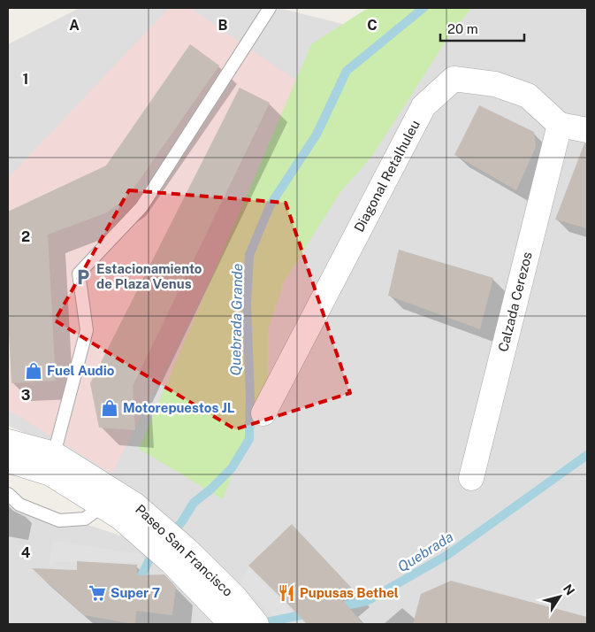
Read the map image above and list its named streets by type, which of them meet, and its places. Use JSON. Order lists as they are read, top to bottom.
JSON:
{
  "streets": {
    "street": ["Diagonal Retalhuleu", "Calzada Cerezos", "Paseo San Francisco"]
  },
  "crossings": [
    ["Diagonal Retalhuleu", "Calzada Cerezos"]
  ],
  "water": ["Quebrada Grande", "Quebrada"],
  "places": {
    "parking": ["Estacionamiento de Plaza Venus"],
    "shop": ["Fuel Audio", "Motorepuestos JL"],
    "supermarket": ["Super 7"],
    "restaurant": ["Pupusas Bethel"]
  },
  "scale_bar": "20 m",
  "north": "top right",
  "grid": {
    "columns": ["A", "B", "C"],
    "rows": [
      "1",
      "2",
      "3",
      "4"
    ]
  }
}
